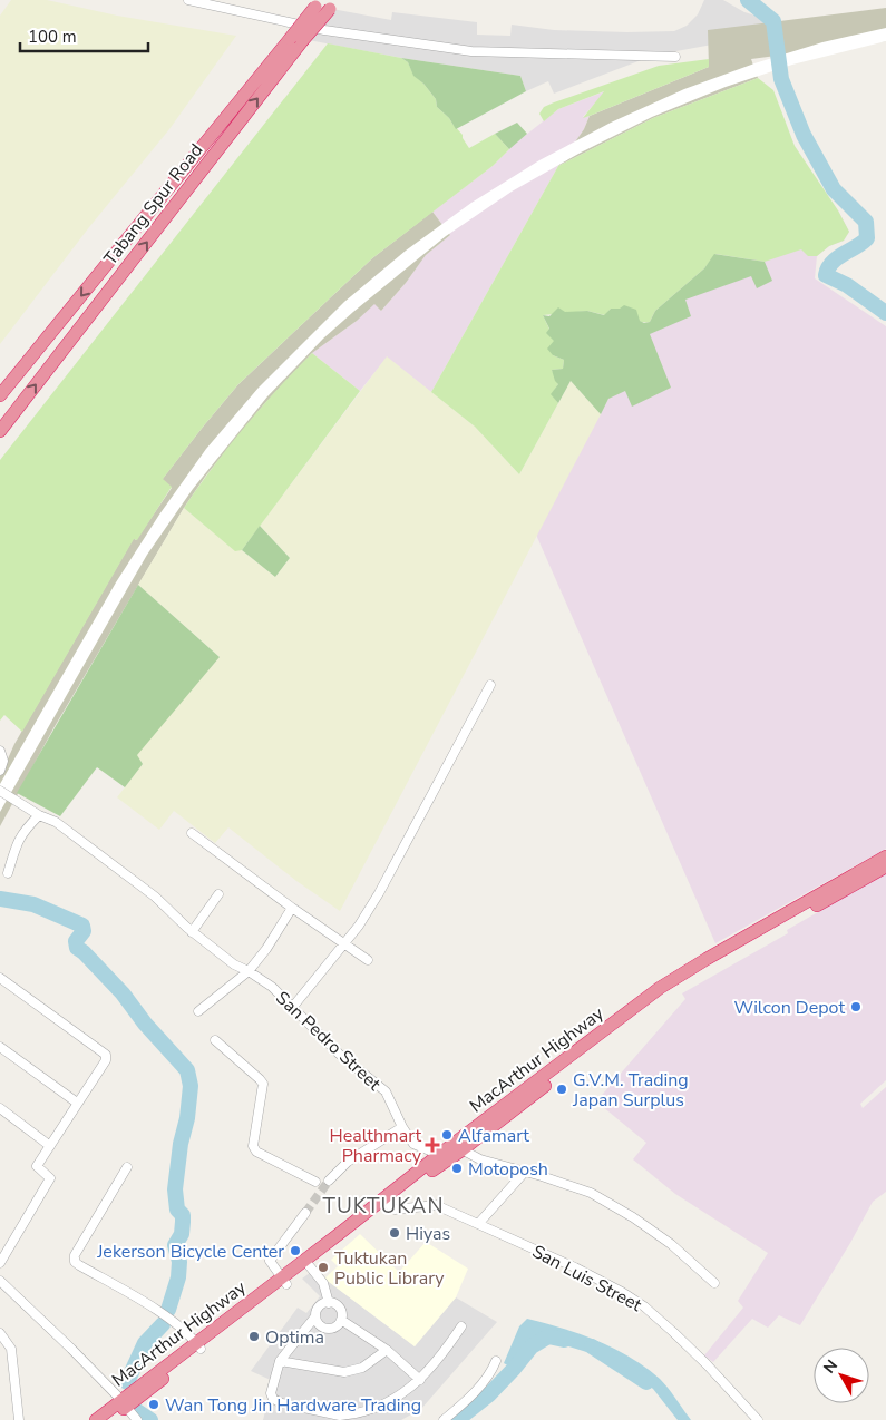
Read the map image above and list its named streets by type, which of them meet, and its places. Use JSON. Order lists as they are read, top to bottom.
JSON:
{
  "streets": {
    "highway": ["Tabang Spur Road", "MacArthur Highway"],
    "street": ["San Pedro Street", "San Luis Street"]
  },
  "crossings": [
    ["San Pedro Street", "MacArthur Highway"],
    ["MacArthur Highway", "San Luis Street"]
  ],
  "districts": ["TUKTUKAN"],
  "places": {
    "other": [
      "Wilcon Depot",
      "G.V.M. Trading Japan Surplus",
      "Alfamart",
      "Motoposh",
      "Hiyas",
      "Jekerson Bicycle Center",
      "Tuktukan Public Library",
      "Optima",
      "Wan Tong Jin Hardware Trading"
    ],
    "health": ["Healthmart Pharmacy"]
  },
  "scale_bar": "100 m",
  "north": "top left"
}
